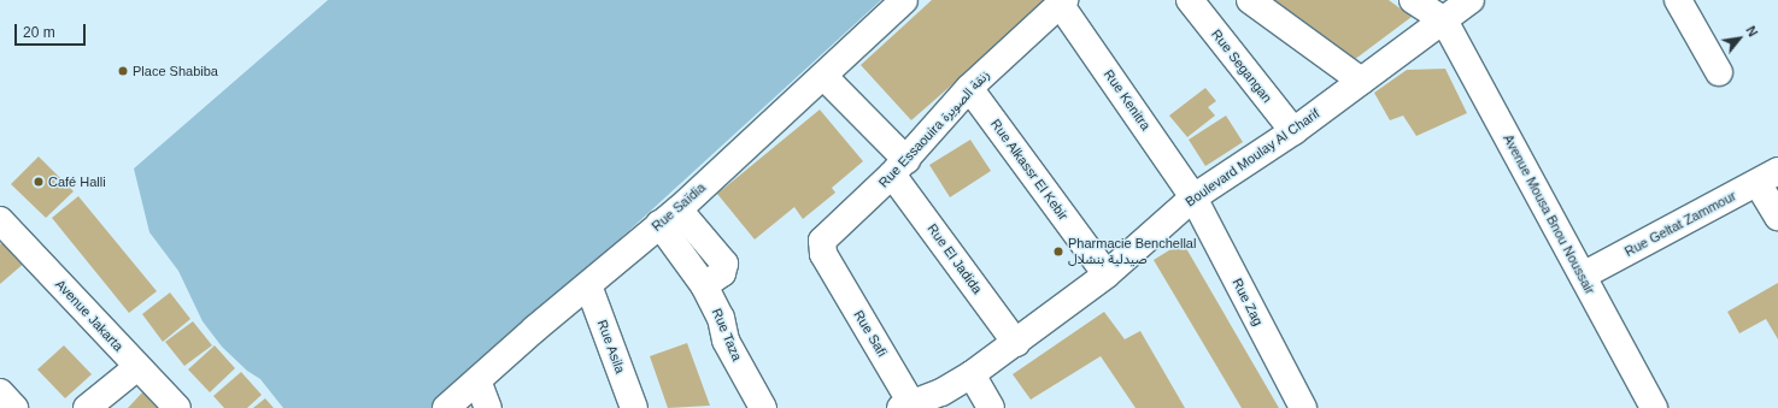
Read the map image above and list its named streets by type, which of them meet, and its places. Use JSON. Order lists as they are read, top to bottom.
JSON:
{
  "streets": {
    "street": [
      "Rue Segangan",
      "Rue Kenitra",
      "Rue Essaouira زنقة الصويرة",
      "Boulevard Moulay Al Charif",
      "Rue Alkassr El Kebir",
      "Rue Saïdia",
      "Avenue Mousa Bnou Noussair",
      "Rue Geltat Zammour",
      "Rue El Jadida",
      "Rue Zag",
      "Avenue Jakarta",
      "Rue Safi",
      "Rue Taza",
      "Rue Asila"
    ]
  },
  "crossings": [
    ["Rue Segangan", "Boulevard Moulay Al Charif"],
    ["Rue Kenitra", "Rue Essaouira زنقة الصويرة"],
    ["Rue Kenitra", "Boulevard Moulay Al Charif"],
    ["Rue Kenitra", "Rue Zag"],
    ["Rue Essaouira زنقة الصويرة", "Rue Alkassr El Kebir"],
    ["Rue Essaouira زنقة الصويرة", "Rue El Jadida"],
    ["Rue Essaouira زنقة الصويرة", "Rue Safi"],
    ["Boulevard Moulay Al Charif", "Rue Alkassr El Kebir"],
    ["Boulevard Moulay Al Charif", "Avenue Mousa Bnou Noussair"],
    ["Boulevard Moulay Al Charif", "Rue El Jadida"],
    ["Boulevard Moulay Al Charif", "Rue Zag"],
    ["Boulevard Moulay Al Charif", "Rue Safi"],
    ["Rue Saïdia", "Rue El Jadida"],
    ["Rue Saïdia", "Rue Taza"],
    ["Rue Saïdia", "Rue Asila"],
    ["Avenue Mousa Bnou Noussair", "Rue Geltat Zammour"]
  ],
  "places": ["Place Shabiba", "Café Halli", "Pharmacie Benchellal صيدلية بنشلال"],
  "scale_bar": "20 m",
  "north": "top right"
}
